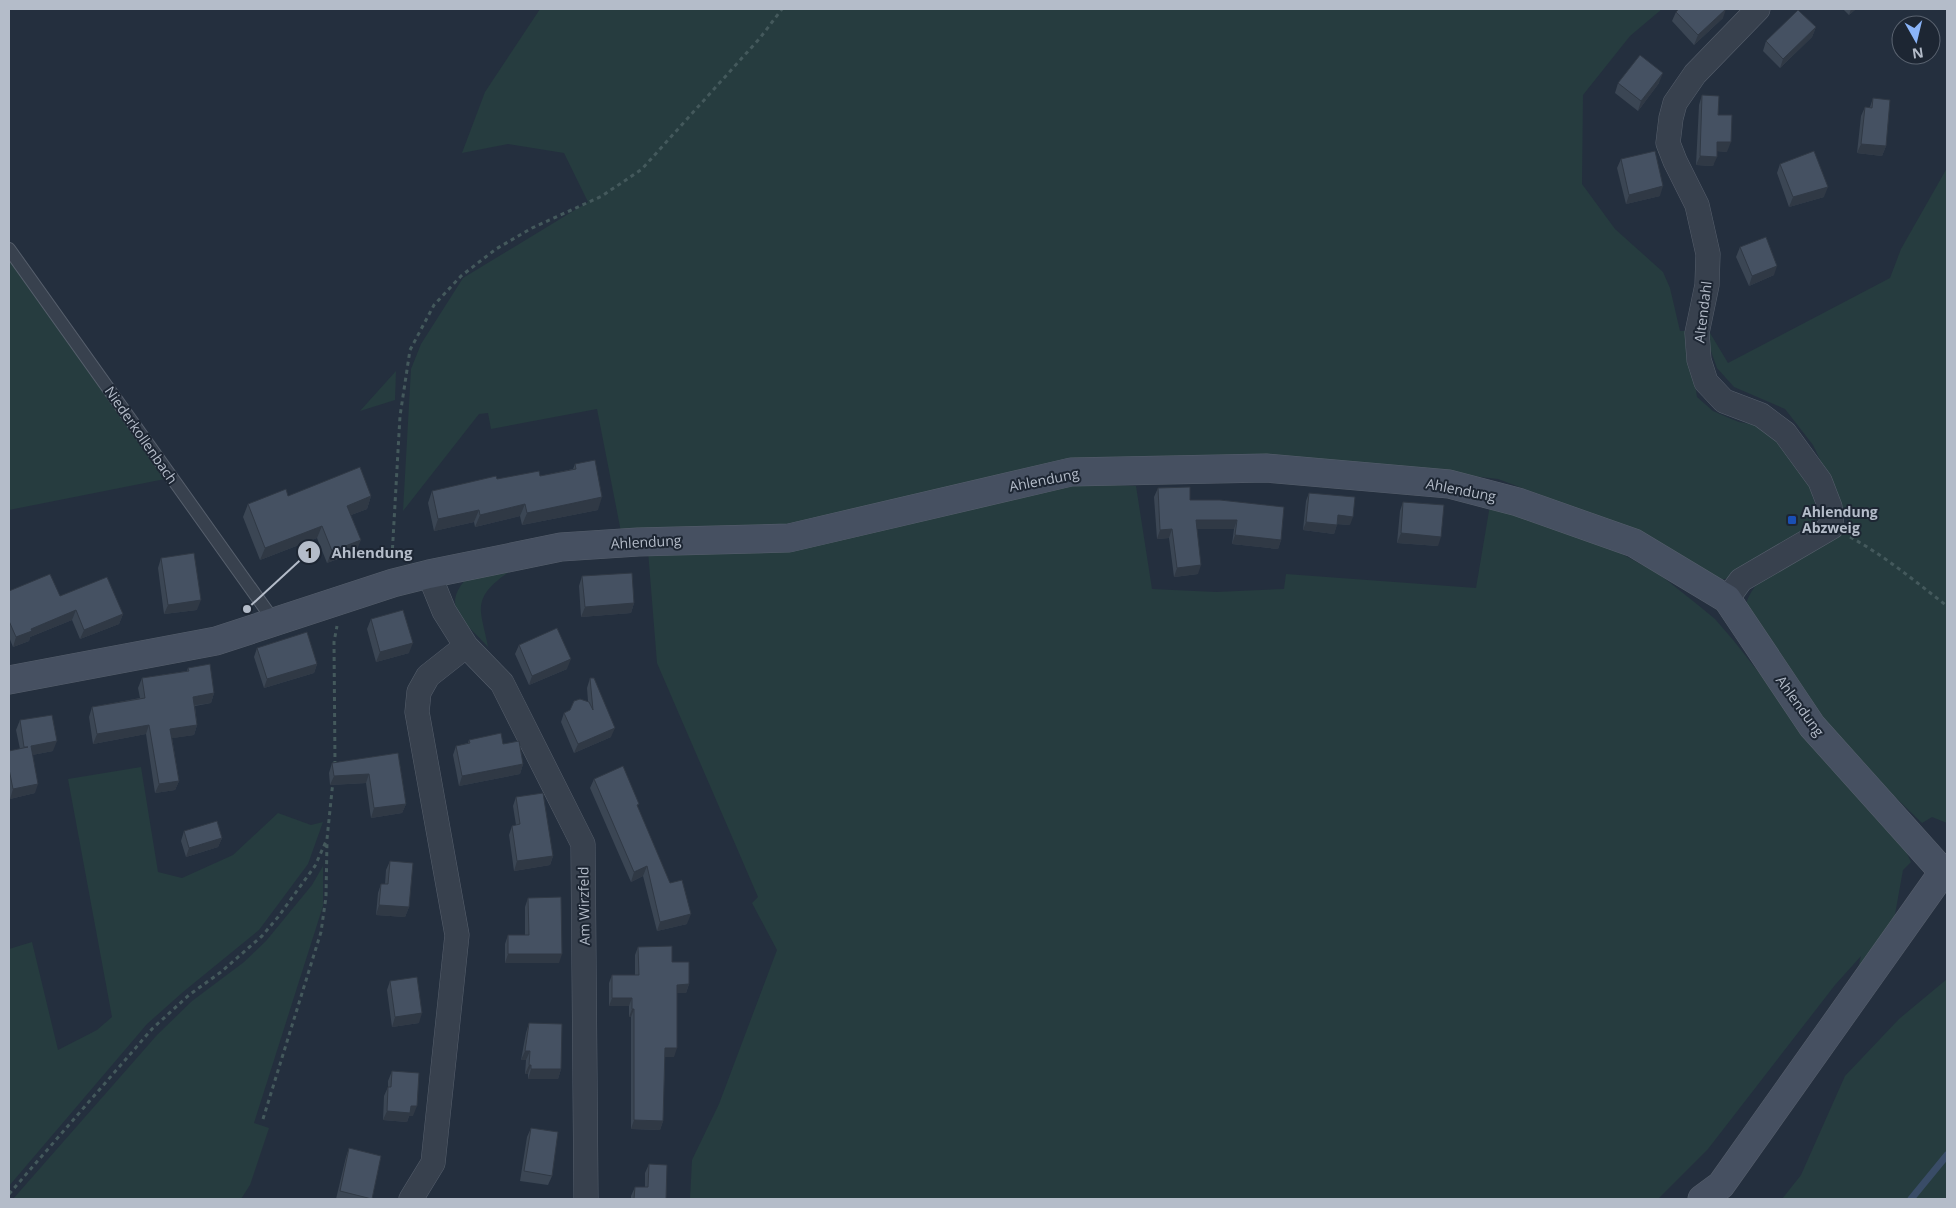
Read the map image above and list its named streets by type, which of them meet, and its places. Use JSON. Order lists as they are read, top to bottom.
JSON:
{
  "streets": {
    "street": ["Altendahl", "Ahlendung", "Am Wirzfeld"],
    "lane": ["Niederkollenbach"]
  },
  "crossings": [
    ["Niederkollenbach", "Ahlendung"],
    ["Ahlendung", "Am Wirzfeld"]
  ],
  "places": {
    "transit": ["Ahlendung Abzweig"],
    "other": ["Ahlendung"]
  },
  "north": "bottom"
}
